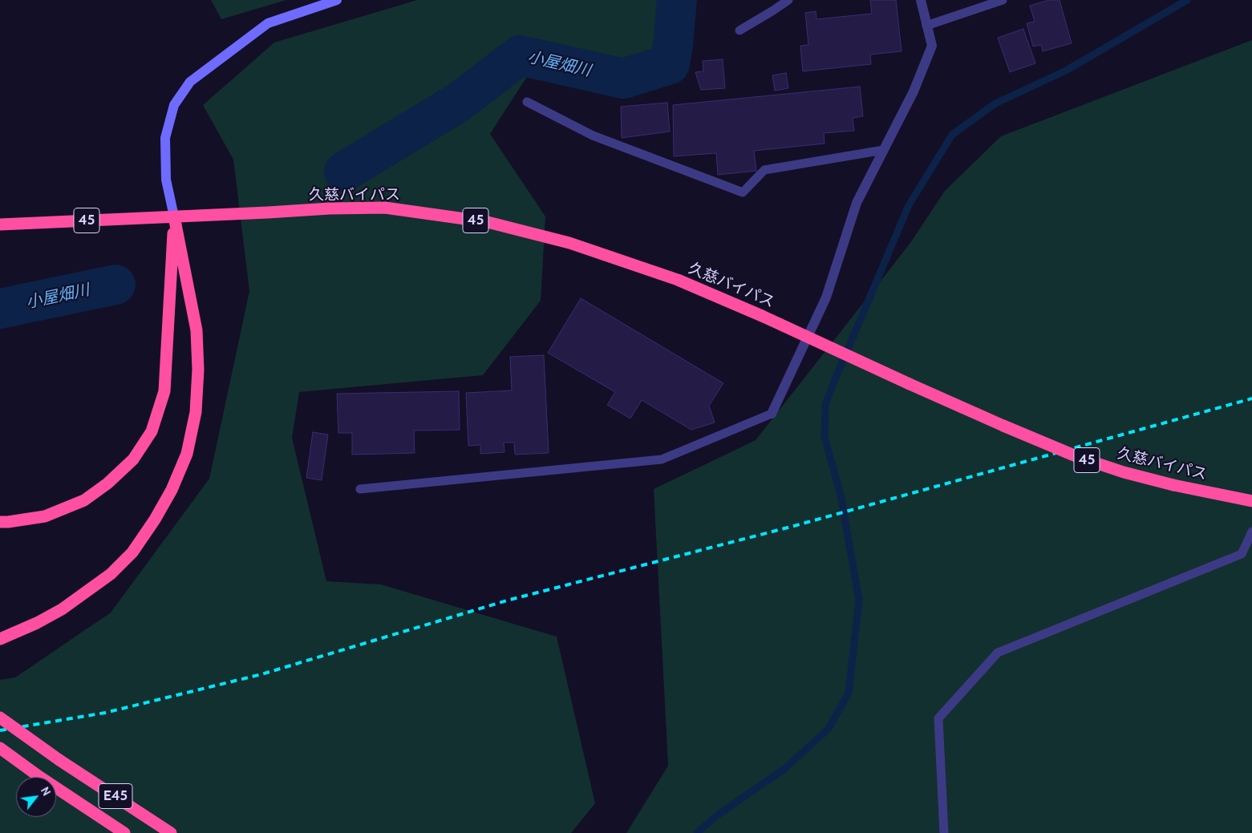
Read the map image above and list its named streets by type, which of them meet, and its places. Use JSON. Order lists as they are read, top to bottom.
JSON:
{
  "streets": {
    "highway": ["久慈バイパス", "45", "E45"]
  },
  "crossings": [
    ["久慈バイパス", "45"]
  ],
  "water": ["小屋畑川"],
  "north": "top right"
}
